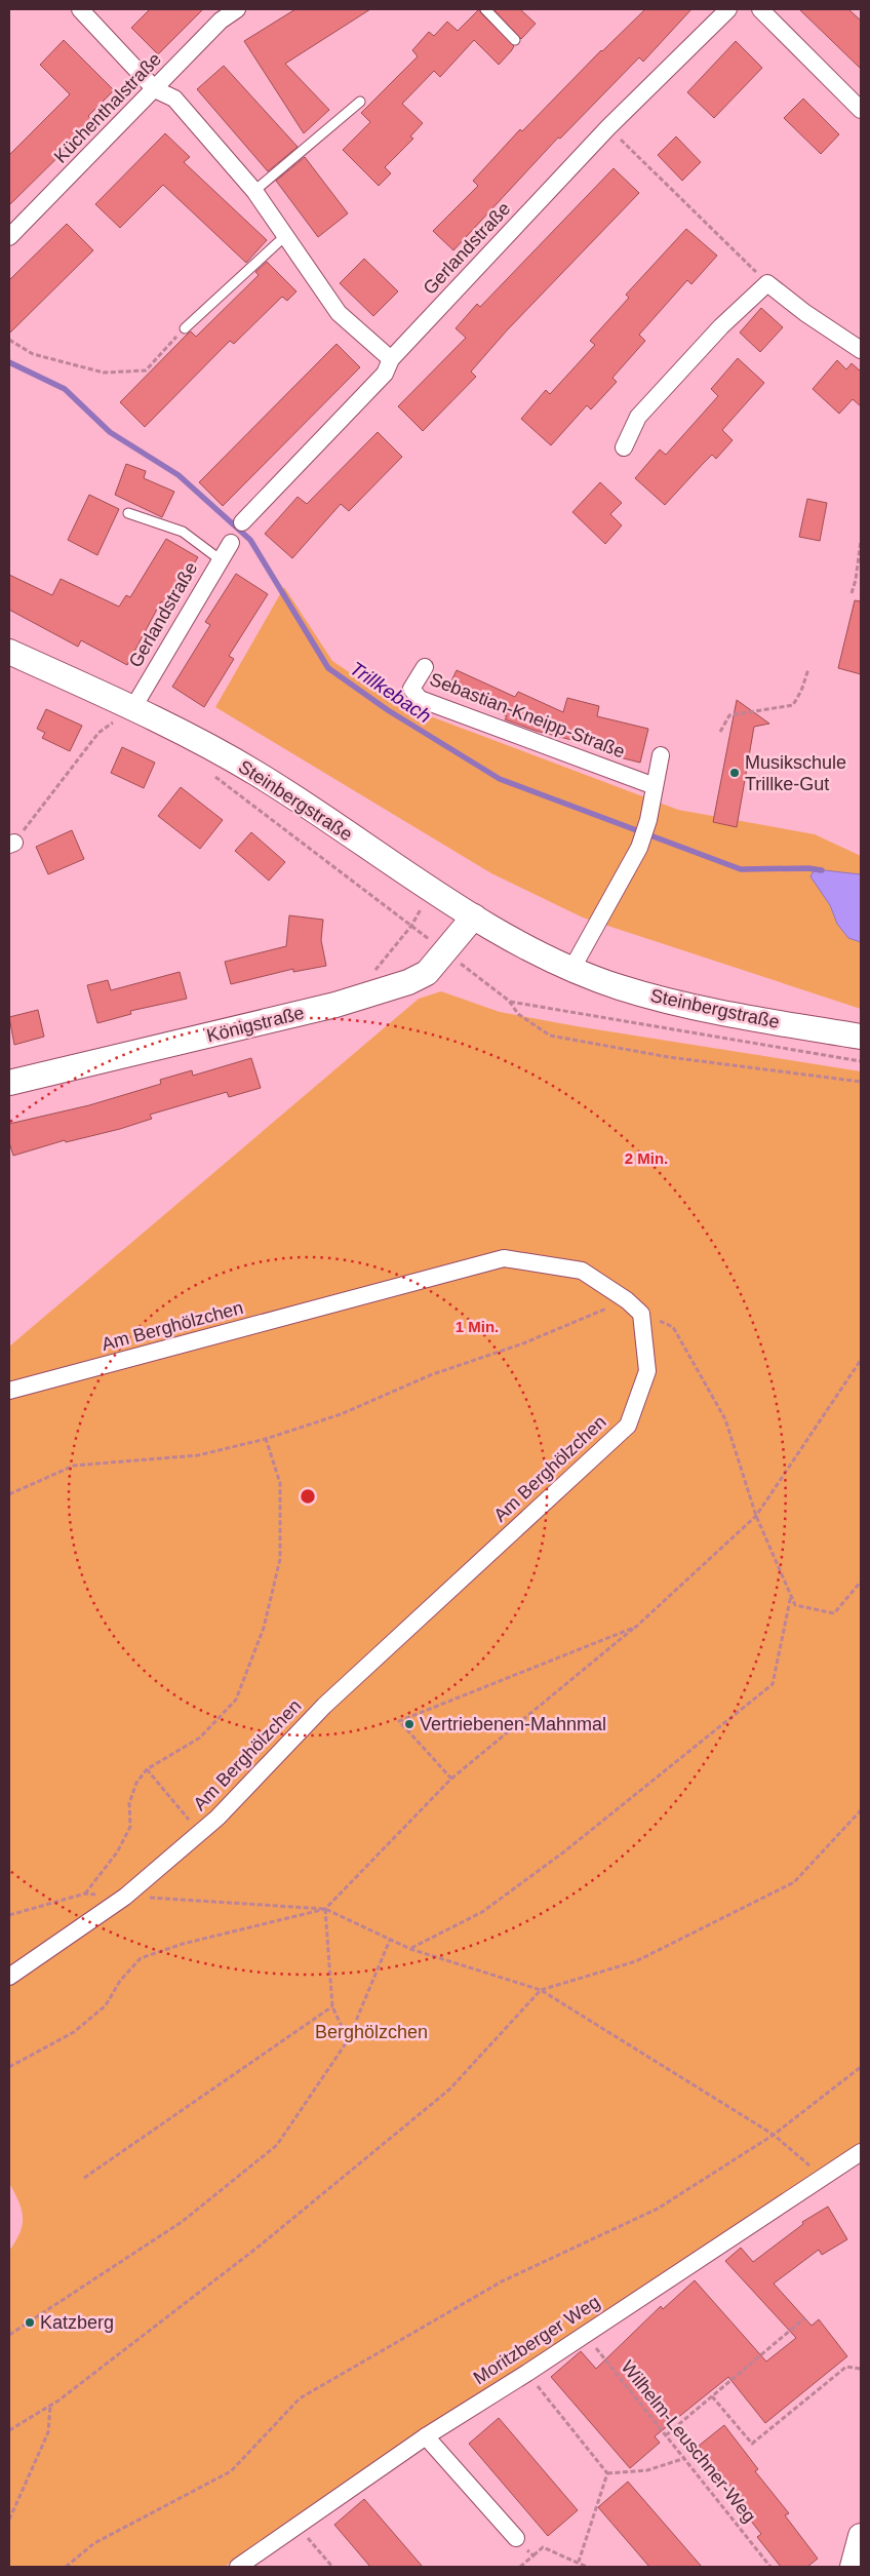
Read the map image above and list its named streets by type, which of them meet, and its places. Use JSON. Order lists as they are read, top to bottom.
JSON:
{
  "streets": {
    "main road": ["Steinbergstraße", "Königstraße"],
    "street": [
      "Küchenthalstraße",
      "Gerlandstraße",
      "Sebastian-Kneipp-Straße",
      "Am Berghölzchen",
      "Moritzberger Weg"
    ],
    "path": ["Wilhelm-Leuschner-Weg"]
  },
  "crossings": [
    ["Gerlandstraße", "Steinbergstraße"],
    ["Steinbergstraße", "Königstraße"],
    ["Moritzberger Weg", "Wilhelm-Leuschner-Weg"]
  ],
  "water": ["Trillkebach"],
  "parks": ["Berghölzchen"],
  "places": ["Musikschule Trillke-Gut", "Vertriebenen-Mahnmal", "Katzberg"],
  "rings": ["2 Min.", "1 Min."]
}
